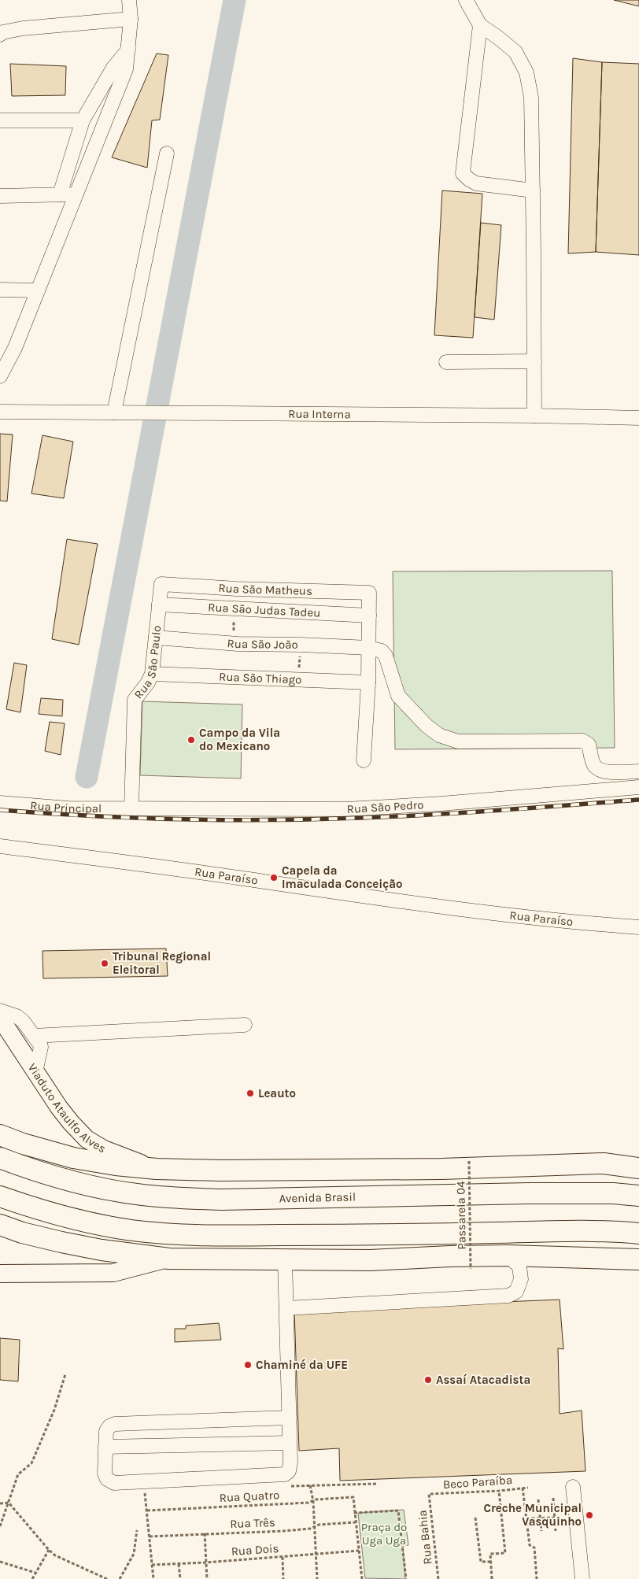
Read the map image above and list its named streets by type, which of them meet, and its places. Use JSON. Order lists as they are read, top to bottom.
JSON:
{
  "streets": {
    "highway": ["Avenida Brasil"],
    "main road": ["Viaduto Ataulfo Alves"],
    "street": [
      "Rua Interna",
      "Rua São Matheus",
      "Rua São Judas Tadeu",
      "Rua São João",
      "Rua São Paulo",
      "Rua São Thiago",
      "Rua Principal",
      "Rua São Pedro",
      "Rua Paraíso"
    ],
    "path": [
      "Passarela 04",
      "Beco Paraíba",
      "Rua Quatro",
      "Rua Três",
      "Rua Bahia",
      "Rua Dois"
    ]
  },
  "crossings": [
    ["Rua São Matheus", "Rua São Judas Tadeu"],
    ["Rua São Matheus", "Rua São Paulo"],
    ["Rua São Judas Tadeu", "Rua São Paulo"],
    ["Rua São João", "Rua São Paulo"],
    ["Rua São Paulo", "Rua São Thiago"],
    ["Rua São Paulo", "Rua Principal"],
    ["Rua São Paulo", "Rua São Pedro"],
    ["Rua Principal", "Rua São Pedro"],
    ["Beco Paraíba", "Rua Bahia"]
  ],
  "parks": ["Praça do Uga Uga"],
  "places": [
    "Campo da Vila do Mexicano",
    "Capela da Imaculada Conceição",
    "Tribunal Regional Eleitoral",
    "Leauto",
    "Chaminé da UFE",
    "Assaí Atacadista",
    "Creche Municipal Vasquinho"
  ]
}
